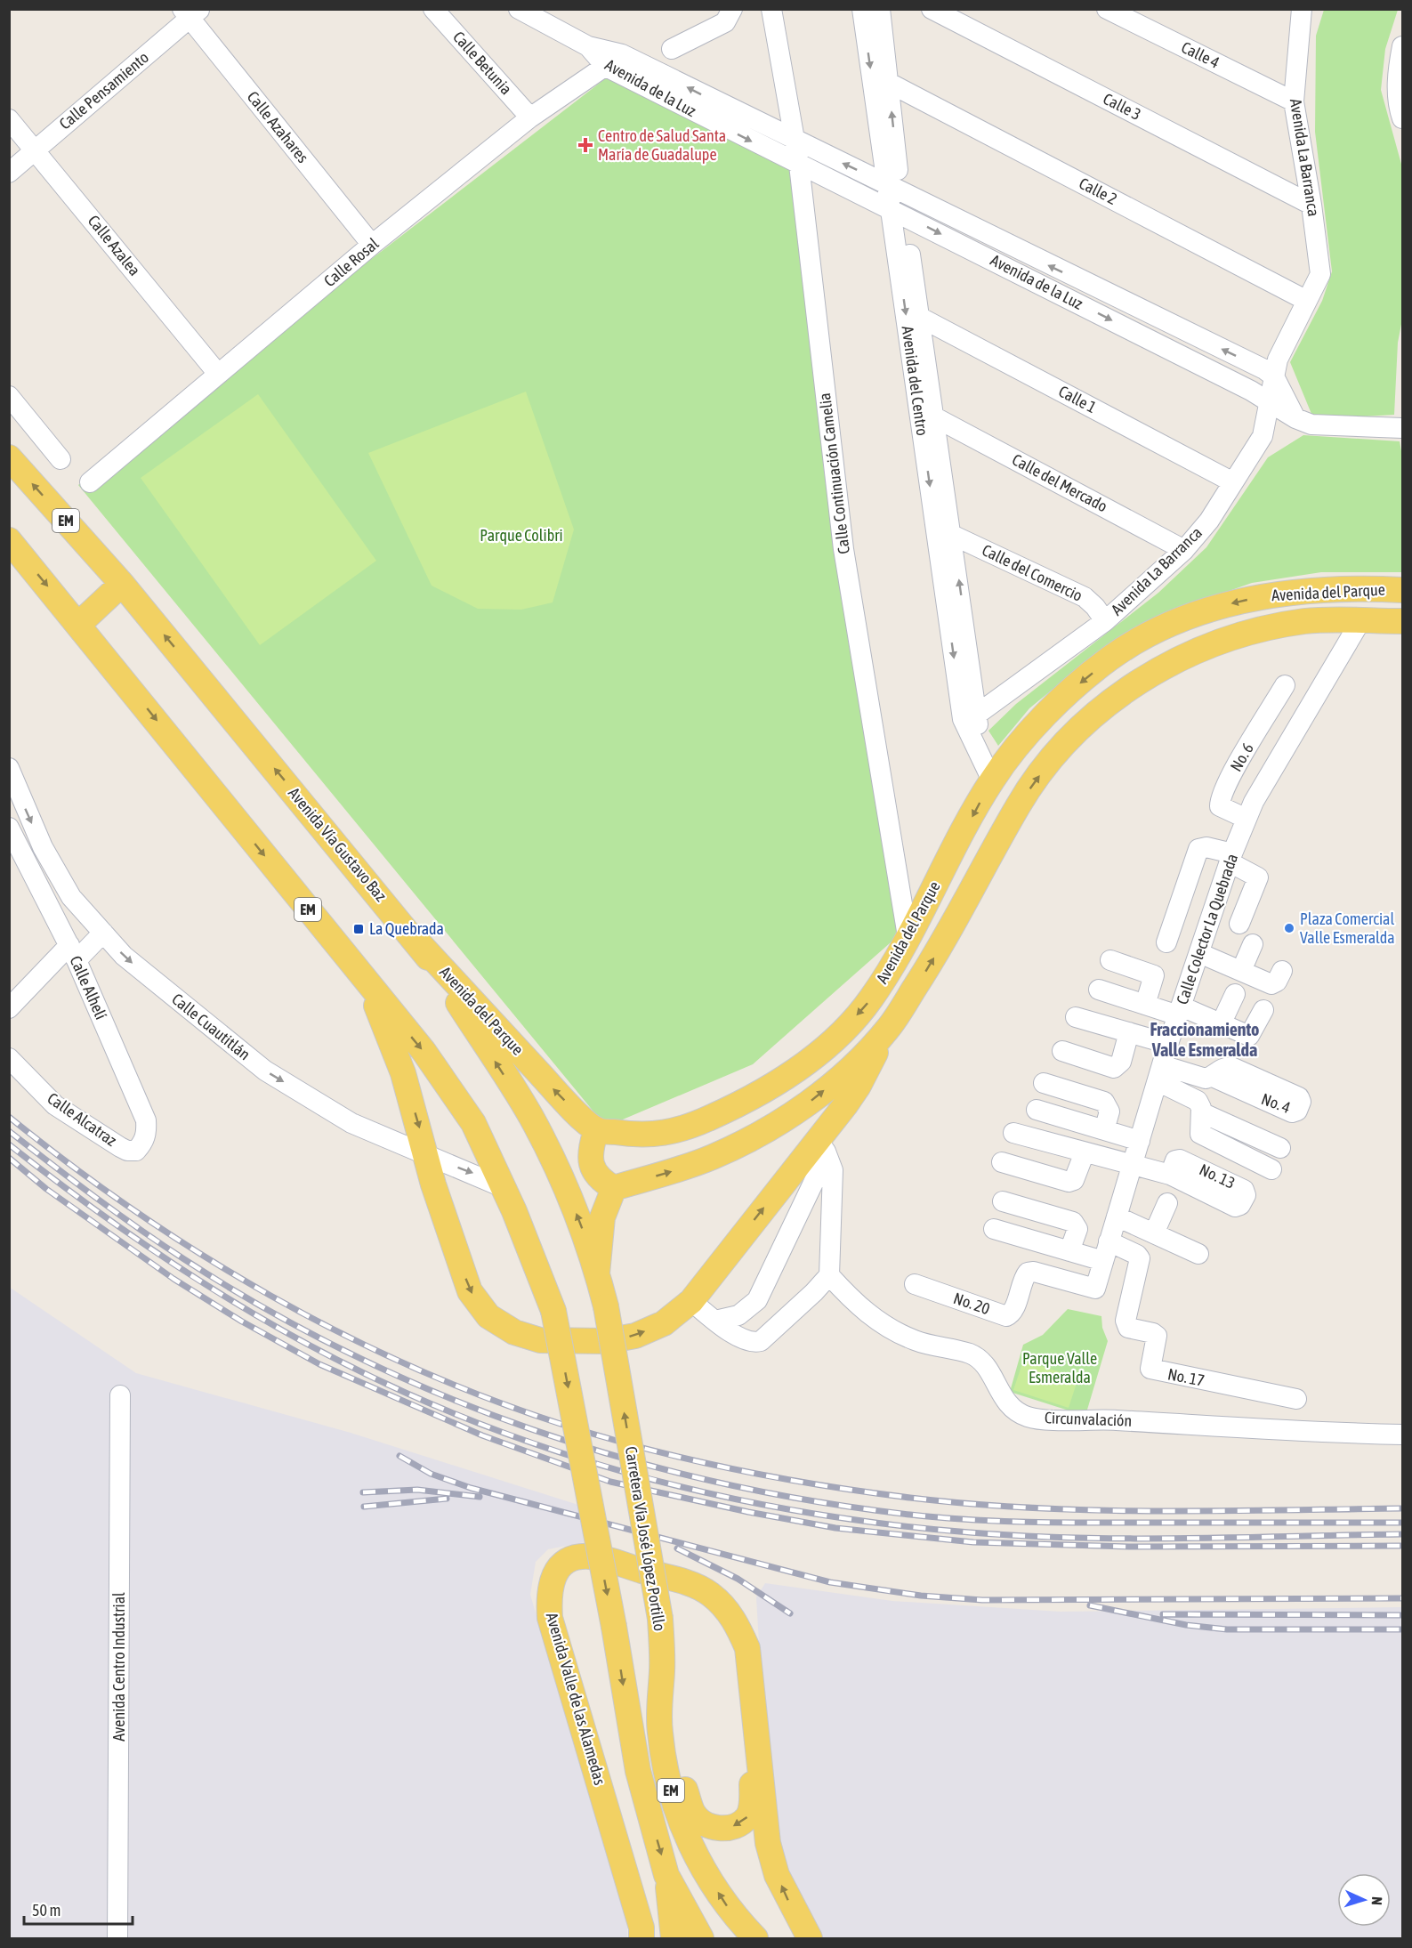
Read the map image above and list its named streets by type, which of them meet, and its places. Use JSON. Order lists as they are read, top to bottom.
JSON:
{
  "streets": {
    "main road": [
      "EM",
      "Avenida del Parque",
      "Avenida Vía Gustavo Baz",
      "Carretera Vía José López Portillo",
      "Avenida Valle de las Alamedas"
    ],
    "street": [
      "Calle 4",
      "Calle Betunia",
      "Avenida de la Luz",
      "Calle Pensamiento",
      "Calle 3",
      "Calle Azahares",
      "Avenida La Barranca",
      "Calle 2",
      "Calle Azalea",
      "Calle Rosal",
      "Avenida del Centro",
      "Calle 1",
      "Calle Continuación Camelia",
      "Calle del Mercado",
      "Calle del Comercio",
      "No. 6",
      "Calle Colector La Quebrada",
      "Calle Alhelí",
      "Calle Cuautitlán",
      "Calle Alcatraz",
      "No. 20",
      "No. 17",
      "Circunvalación",
      "Avenida Centro Industrial"
    ]
  },
  "crossings": [
    ["Calle 4", "Avenida La Barranca"],
    ["Calle Betunia", "Calle Rosal"],
    ["Avenida de la Luz", "Avenida La Barranca"],
    ["Avenida de la Luz", "Calle Rosal"],
    ["Avenida de la Luz", "Avenida del Centro"],
    ["Avenida de la Luz", "Calle Continuación Camelia"],
    ["Calle Pensamiento", "Calle Azahares"],
    ["Calle Pensamiento", "Calle Azalea"],
    ["Calle 3", "Avenida La Barranca"],
    ["Calle Azahares", "Calle Rosal"],
    ["Avenida La Barranca", "Calle 2"],
    ["Avenida La Barranca", "Avenida del Centro"],
    ["Avenida La Barranca", "Calle 1"],
    ["Avenida La Barranca", "Calle del Mercado"],
    ["Avenida La Barranca", "Calle del Comercio"],
    ["Calle 2", "Avenida del Centro"],
    ["Calle Azalea", "Calle Rosal"],
    ["Avenida del Centro", "Calle 1"],
    ["Avenida del Centro", "Calle del Mercado"],
    ["Avenida del Centro", "Calle del Comercio"],
    ["Avenida del Centro", "Avenida del Parque"],
    ["Calle Continuación Camelia", "Avenida del Parque"],
    ["EM", "Calle Cuautitlán"],
    ["Avenida del Parque", "Avenida Vía Gustavo Baz"],
    ["Avenida del Parque", "Calle Colector La Quebrada"],
    ["No. 6", "Calle Colector La Quebrada"],
    ["Avenida Vía Gustavo Baz", "Carretera Vía José López Portillo"],
    ["Calle Colector La Quebrada", "No. 20"],
    ["Calle Colector La Quebrada", "No. 17"],
    ["Calle Alhelí", "Calle Alcatraz"]
  ],
  "one_way": ["Calle Cuautitlán"],
  "districts": ["Fraccionamiento Valle Esmeralda"],
  "parks": ["Parque Colibri", "Parque Valle Esmeralda"],
  "places": {
    "health": ["Centro de Salud Santa María de Guadalupe"],
    "other": ["Plaza Comercial Valle Esmeralda"],
    "transit": ["La Quebrada"]
  },
  "scale_bar": "50 m",
  "north": "right"
}
